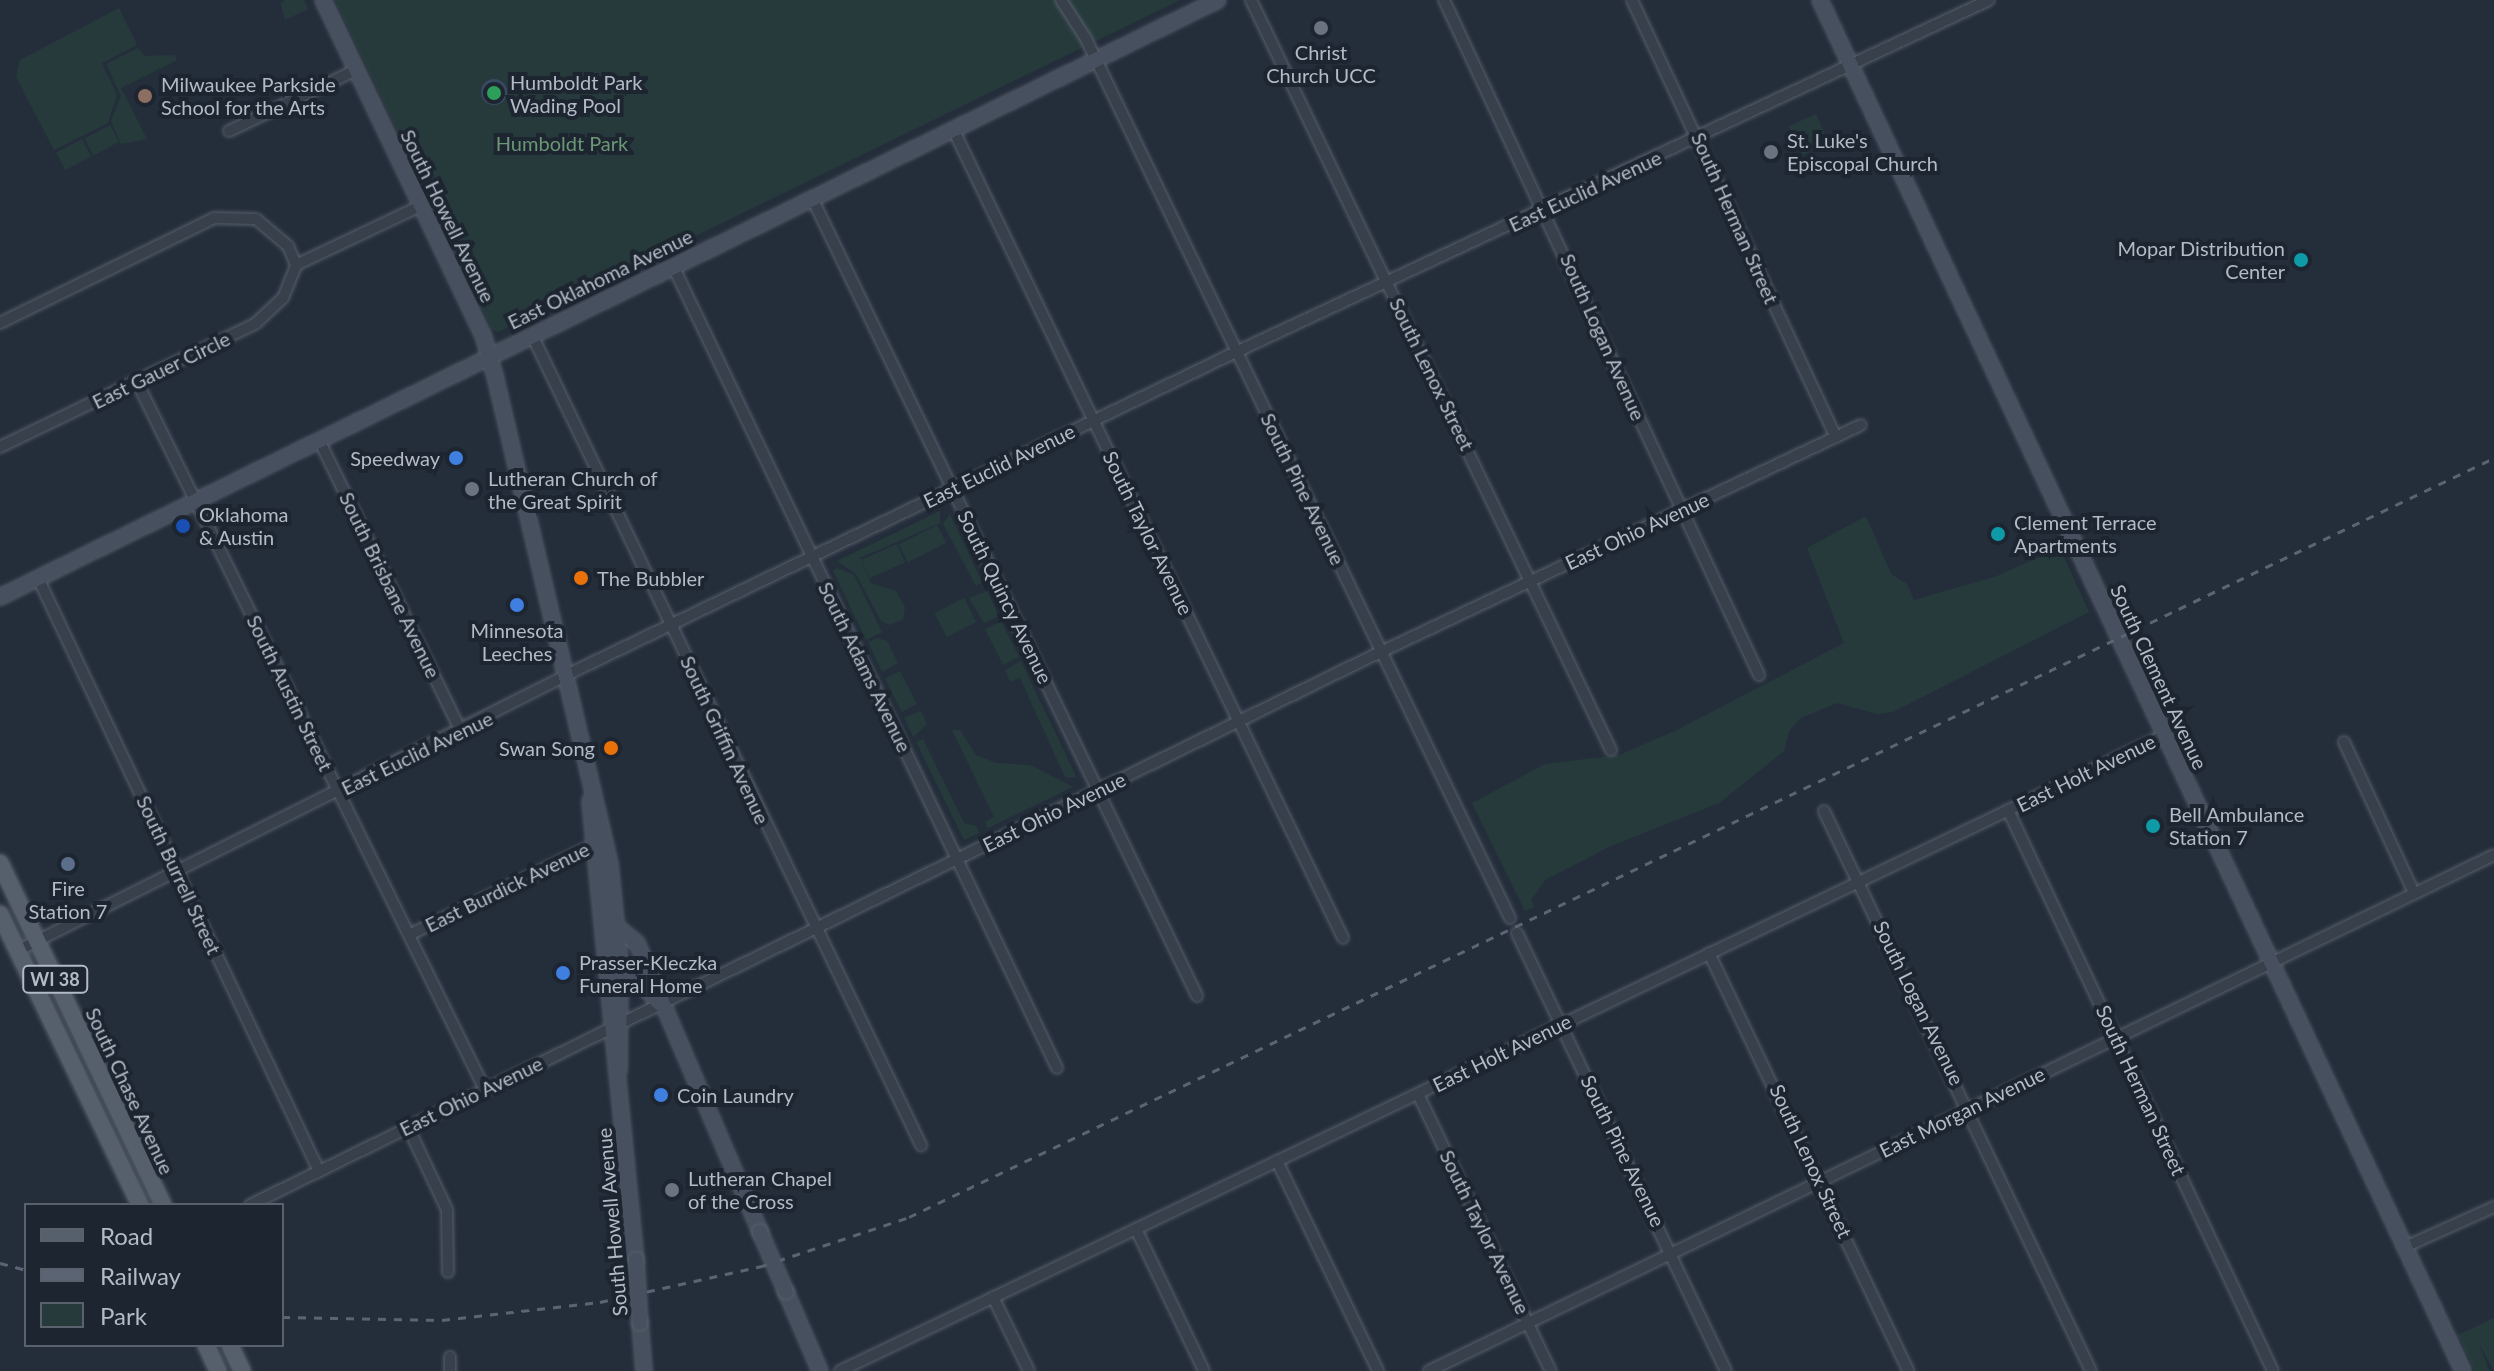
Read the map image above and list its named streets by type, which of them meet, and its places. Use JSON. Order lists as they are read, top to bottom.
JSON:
{
  "streets": {
    "main road": ["WI 38", "South Chase Avenue"],
    "street": [
      "East Euclid Avenue",
      "South Howell Avenue",
      "South Herman Street",
      "East Oklahoma Avenue",
      "South Logan Avenue",
      "East Gauer Circle",
      "South Lenox Street",
      "South Pine Avenue",
      "East Ohio Avenue",
      "South Taylor Avenue",
      "South Brisbane Avenue",
      "South Quincy Avenue",
      "South Adams Avenue",
      "South Clement Avenue",
      "South Austin Street",
      "South Griffin Avenue",
      "East Holt Avenue",
      "South Burrell Street",
      "East Burdick Avenue",
      "East Morgan Avenue"
    ]
  },
  "crossings": [
    ["East Euclid Avenue", "South Howell Avenue"],
    ["East Euclid Avenue", "South Herman Street"],
    ["East Euclid Avenue", "South Logan Avenue"],
    ["East Euclid Avenue", "South Lenox Street"],
    ["East Euclid Avenue", "South Pine Avenue"],
    ["East Euclid Avenue", "South Taylor Avenue"],
    ["East Euclid Avenue", "South Brisbane Avenue"],
    ["East Euclid Avenue", "South Quincy Avenue"],
    ["East Euclid Avenue", "South Adams Avenue"],
    ["East Euclid Avenue", "South Clement Avenue"],
    ["East Euclid Avenue", "South Austin Street"],
    ["East Euclid Avenue", "South Griffin Avenue"],
    ["East Euclid Avenue", "South Burrell Street"],
    ["East Euclid Avenue", "South Chase Avenue"],
    ["South Howell Avenue", "East Oklahoma Avenue"],
    ["South Howell Avenue", "East Ohio Avenue"],
    ["South Howell Avenue", "East Burdick Avenue"],
    ["South Herman Street", "East Ohio Avenue"],
    ["South Herman Street", "East Holt Avenue"],
    ["South Herman Street", "East Morgan Avenue"],
    ["East Oklahoma Avenue", "South Pine Avenue"],
    ["East Oklahoma Avenue", "South Taylor Avenue"],
    ["East Oklahoma Avenue", "South Brisbane Avenue"],
    ["East Oklahoma Avenue", "South Quincy Avenue"],
    ["East Oklahoma Avenue", "South Adams Avenue"],
    ["East Oklahoma Avenue", "South Austin Street"],
    ["East Oklahoma Avenue", "South Griffin Avenue"],
    ["East Oklahoma Avenue", "South Burrell Street"],
    ["South Logan Avenue", "East Ohio Avenue"],
    ["South Logan Avenue", "East Holt Avenue"],
    ["South Logan Avenue", "East Morgan Avenue"],
    ["East Gauer Circle", "South Austin Street"],
    ["South Lenox Street", "East Ohio Avenue"],
    ["South Lenox Street", "East Holt Avenue"],
    ["South Lenox Street", "East Morgan Avenue"],
    ["South Pine Avenue", "East Ohio Avenue"],
    ["South Pine Avenue", "East Holt Avenue"],
    ["South Pine Avenue", "East Morgan Avenue"],
    ["East Ohio Avenue", "South Taylor Avenue"],
    ["East Ohio Avenue", "South Quincy Avenue"],
    ["East Ohio Avenue", "South Adams Avenue"],
    ["East Ohio Avenue", "South Austin Street"],
    ["East Ohio Avenue", "South Griffin Avenue"],
    ["East Ohio Avenue", "South Burrell Street"],
    ["South Taylor Avenue", "East Holt Avenue"],
    ["South Taylor Avenue", "East Morgan Avenue"],
    ["South Clement Avenue", "East Holt Avenue"],
    ["South Clement Avenue", "East Morgan Avenue"],
    ["South Austin Street", "East Burdick Avenue"]
  ],
  "parks": ["Humboldt Park"],
  "places": [
    "Christ Church UCC",
    "Humboldt Park Wading Pool",
    "Milwaukee Parkside School for the Arts",
    "St. Luke's Episcopal Church",
    "Mopar Distribution Center",
    "Speedway",
    "Lutheran Church of the Great Spirit",
    "Oklahoma & Austin",
    "Clement Terrace Apartments",
    "The Bubbler",
    "Minnesota Leeches",
    "Swan Song",
    "Bell Ambulance Station 7",
    "Fire Station 7",
    "Prasser-Kleczka Funeral Home",
    "Coin Laundry",
    "Lutheran Chapel of the Cross"
  ],
  "legend": ["Road", "Railway", "Park"]
}
